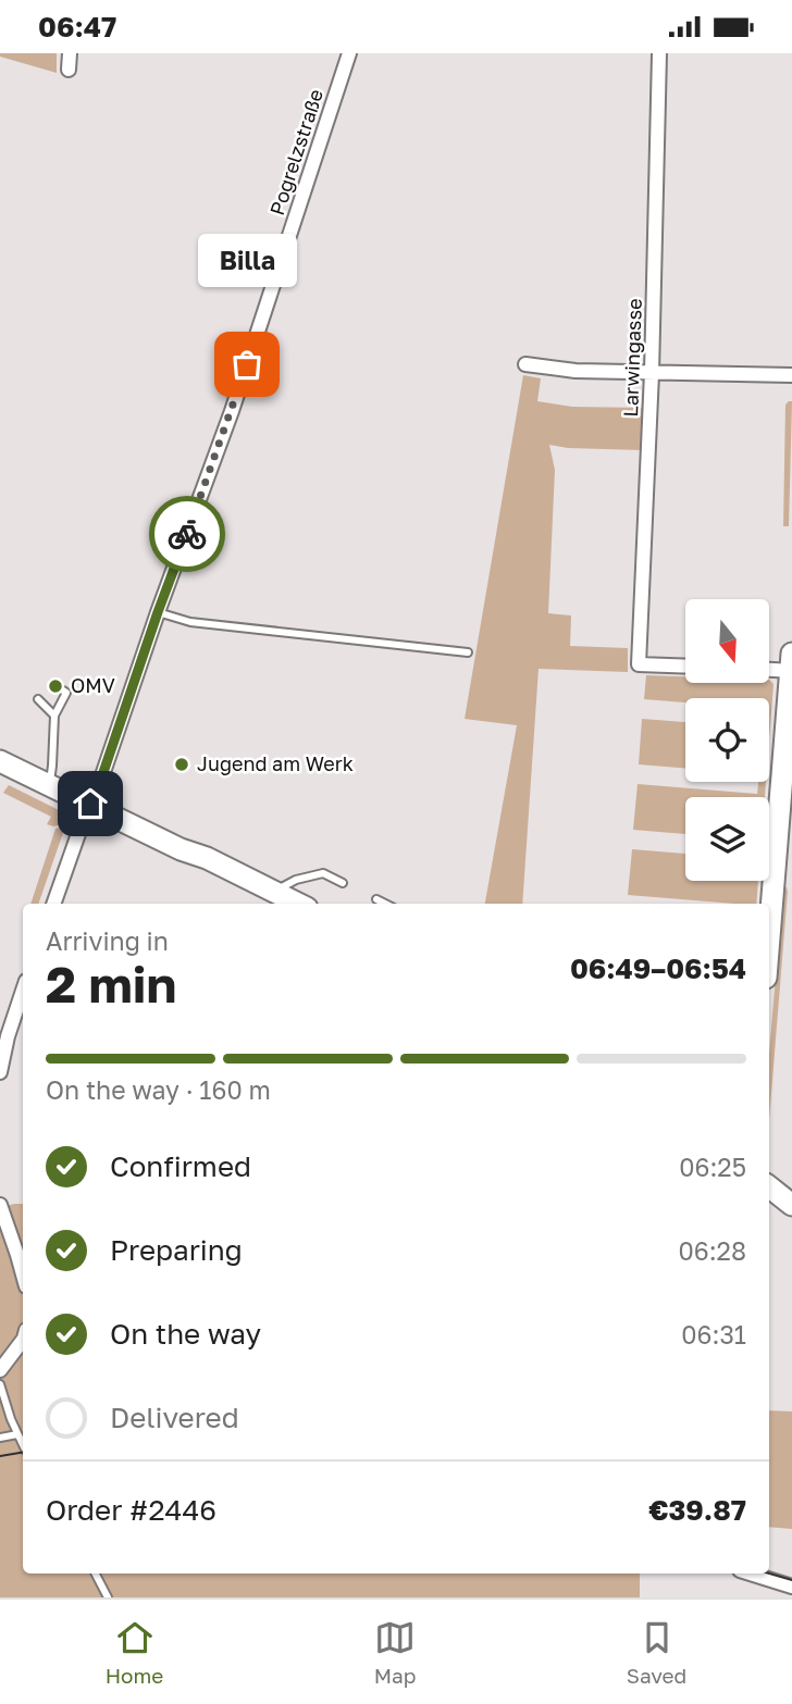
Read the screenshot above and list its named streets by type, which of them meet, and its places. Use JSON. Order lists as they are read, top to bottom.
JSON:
{
  "streets": {
    "street": ["Pogrelzstraße", "Larwingasse"]
  },
  "places": ["Billa", "OMV", "Jugend am Werk"],
  "north": "bottom",
  "page": {
    "status": "06:47",
    "bubble": "Billa",
    "heading": ["2 min", "Arriving in", "06:49–06:54"],
    "panel": ["Order #2446", "€39.87"],
    "bar": "On the way · 160 m",
    "list": [
      ["Confirmed", "06:25"],
      ["Preparing", "06:28"],
      ["On the way", "06:31"],
      "Delivered"
    ],
    "tabs": ["Home", "Map", "Saved"]
  }
}
